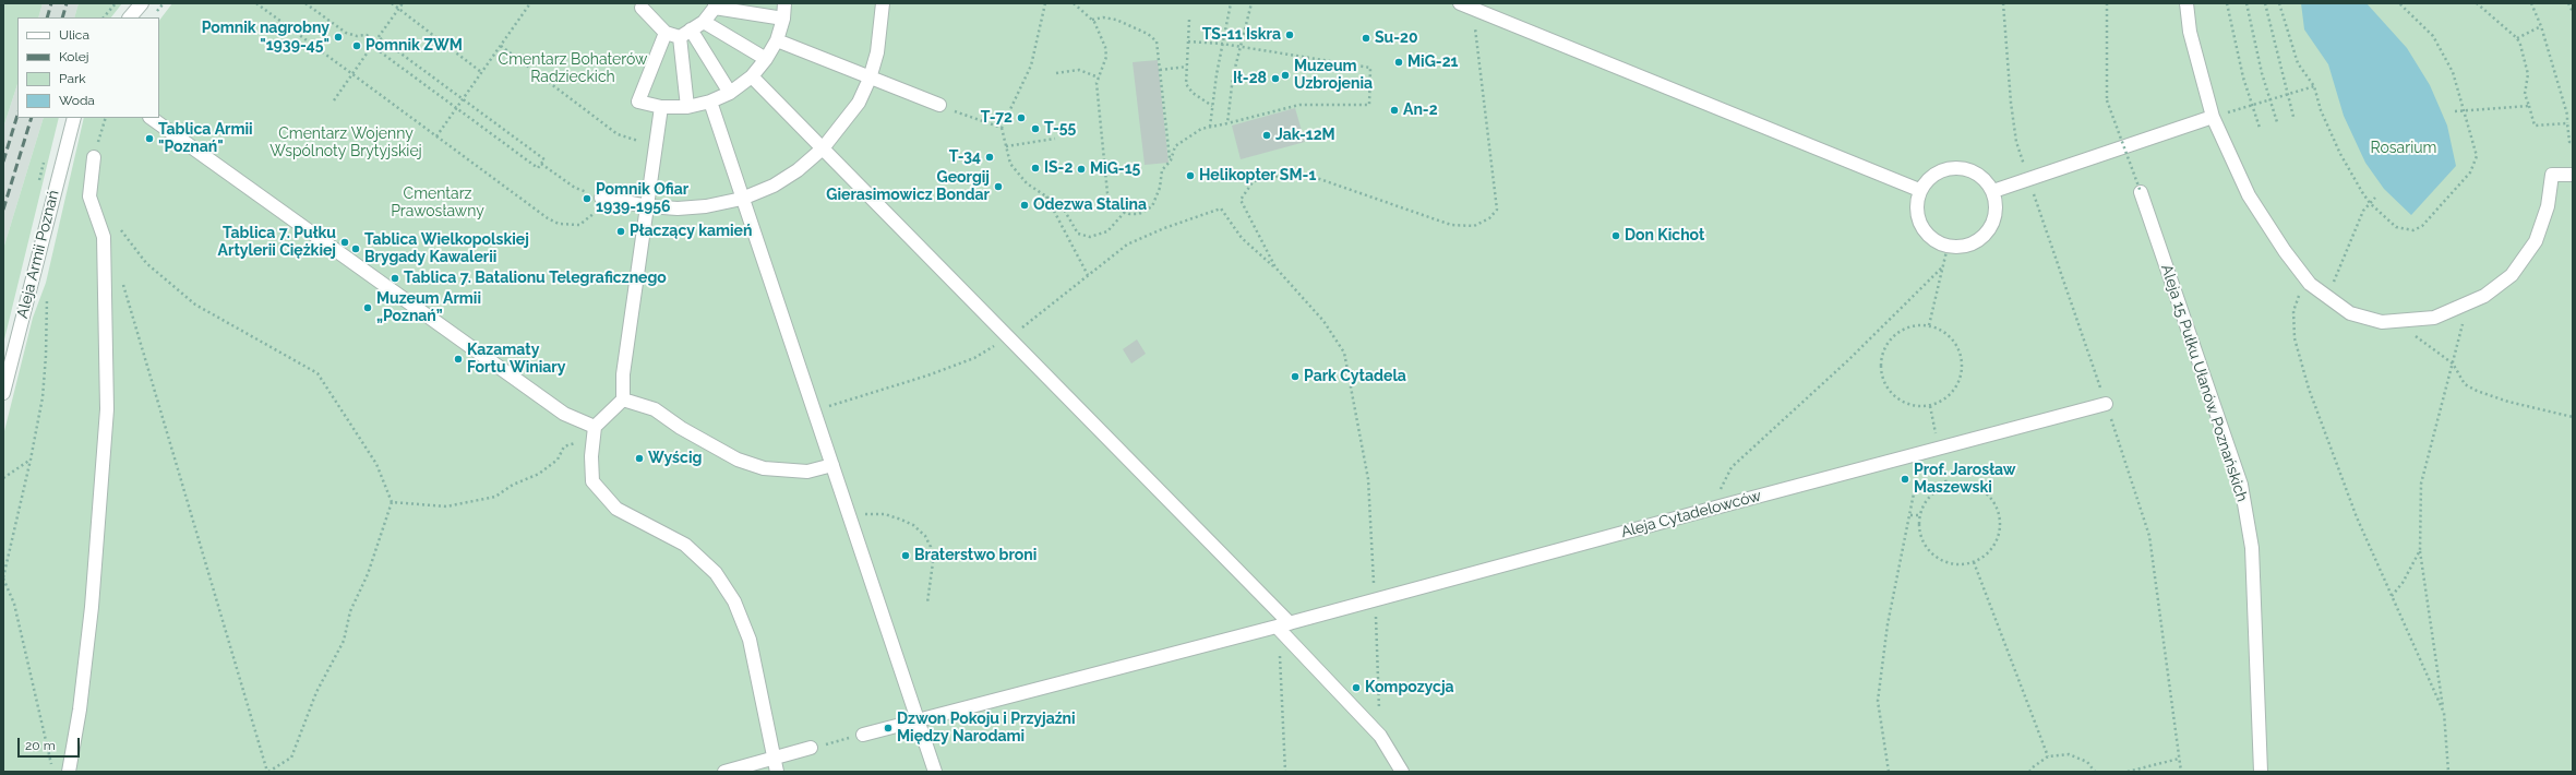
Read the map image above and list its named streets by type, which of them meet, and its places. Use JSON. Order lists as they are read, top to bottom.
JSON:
{
  "streets": {
    "street": ["Aleja Armii Poznań", "Aleja 15 Pułku Ułanów Poznańskich", "Aleja Cytadelowców"]
  },
  "parks": [
    "Cmentarz Bohaterów Radzieckich",
    "Cmentarz Wojenny Wspólnoty Brytyjskiej",
    "Rosarium",
    "Cmentarz Prawosławny"
  ],
  "places": [
    "TS-11 Iskra",
    "Pomnik nagrobny \"1939-45\"",
    "Su-20",
    "Pomnik ZWM",
    "MiG-21",
    "Muzeum Uzbrojenia",
    "Ił-28",
    "An-2",
    "T-72",
    "T-55",
    "Jak-12M",
    "Tablica Armii \"Poznań\"",
    "T-34",
    "IS-2",
    "MiG-15",
    "Helikopter SM-1",
    "Georgij Gierasimowicz Bondar",
    "Pomnik Ofiar 1939-1956",
    "Odezwa Stalina",
    "Płaczący kamień",
    "Don Kichot",
    "Tablica 7. Pułku Artylerii Ciężkiej",
    "Tablica Wielkopolskiej Brygady Kawalerii",
    "Tablica 7. Batalionu Telegraficznego",
    "Muzeum Armii „Poznań”",
    "Kazamaty Fortu Winiary",
    "Park Cytadela",
    "Wyścig",
    "Prof. Jarosław Maszewski",
    "Braterstwo broni",
    "Kompozycja",
    "Dzwon Pokoju i Przyjaźni Między Narodami"
  ],
  "legend": [
    "Ulica",
    "Kolej",
    "Park",
    "Woda"
  ],
  "scale_bar": "20 m"
}
